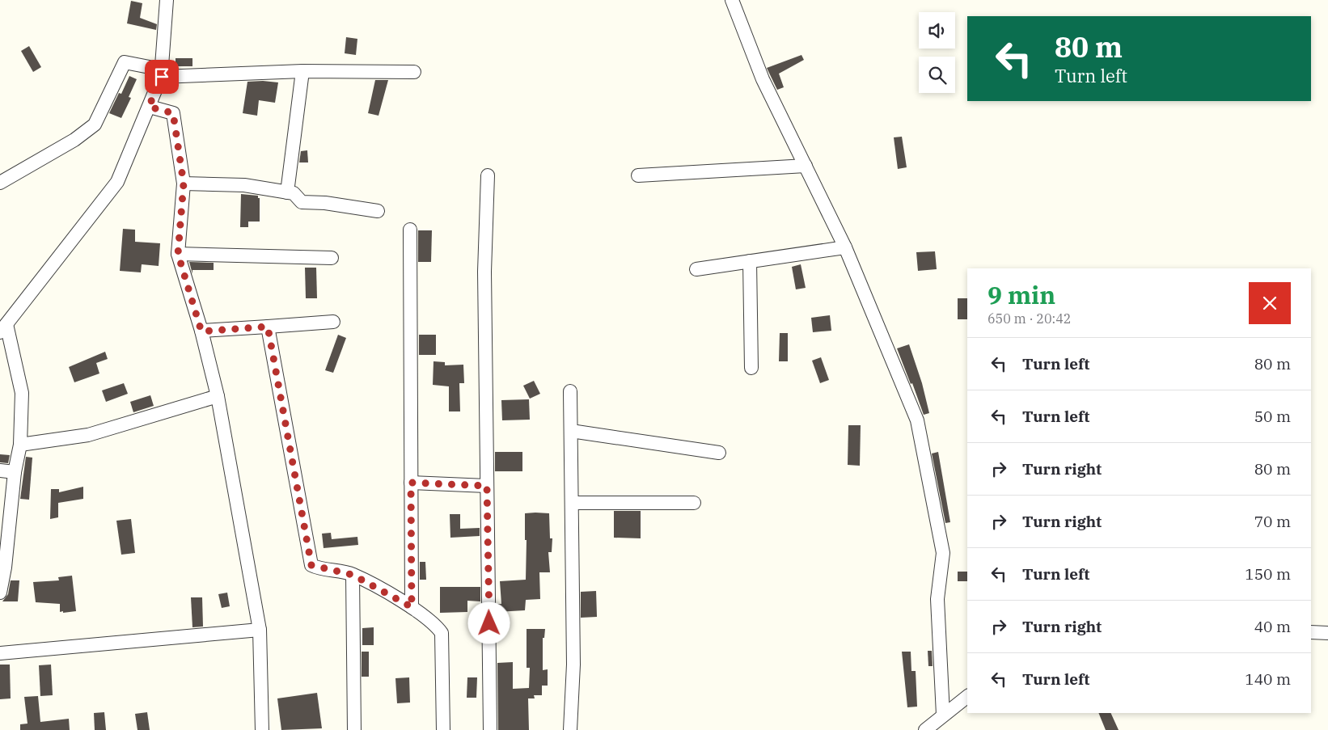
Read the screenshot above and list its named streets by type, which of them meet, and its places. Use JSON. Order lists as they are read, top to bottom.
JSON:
{
  "page": {
    "turn": ["80 m", "Turn left"],
    "heading": ["9 min", "650 m · 20:42"],
    "list": [
      {
        "name": "Turn left",
        "value": "80 m"
      },
      {
        "name": "Turn left",
        "value": "50 m"
      },
      {
        "name": "Turn right",
        "value": "80 m"
      },
      {
        "name": "Turn right",
        "value": "70 m"
      },
      {
        "name": "Turn left",
        "value": "150 m"
      },
      {
        "name": "Turn right",
        "value": "40 m"
      },
      {
        "name": "Turn left",
        "value": "140 m"
      }
    ]
  }
}
